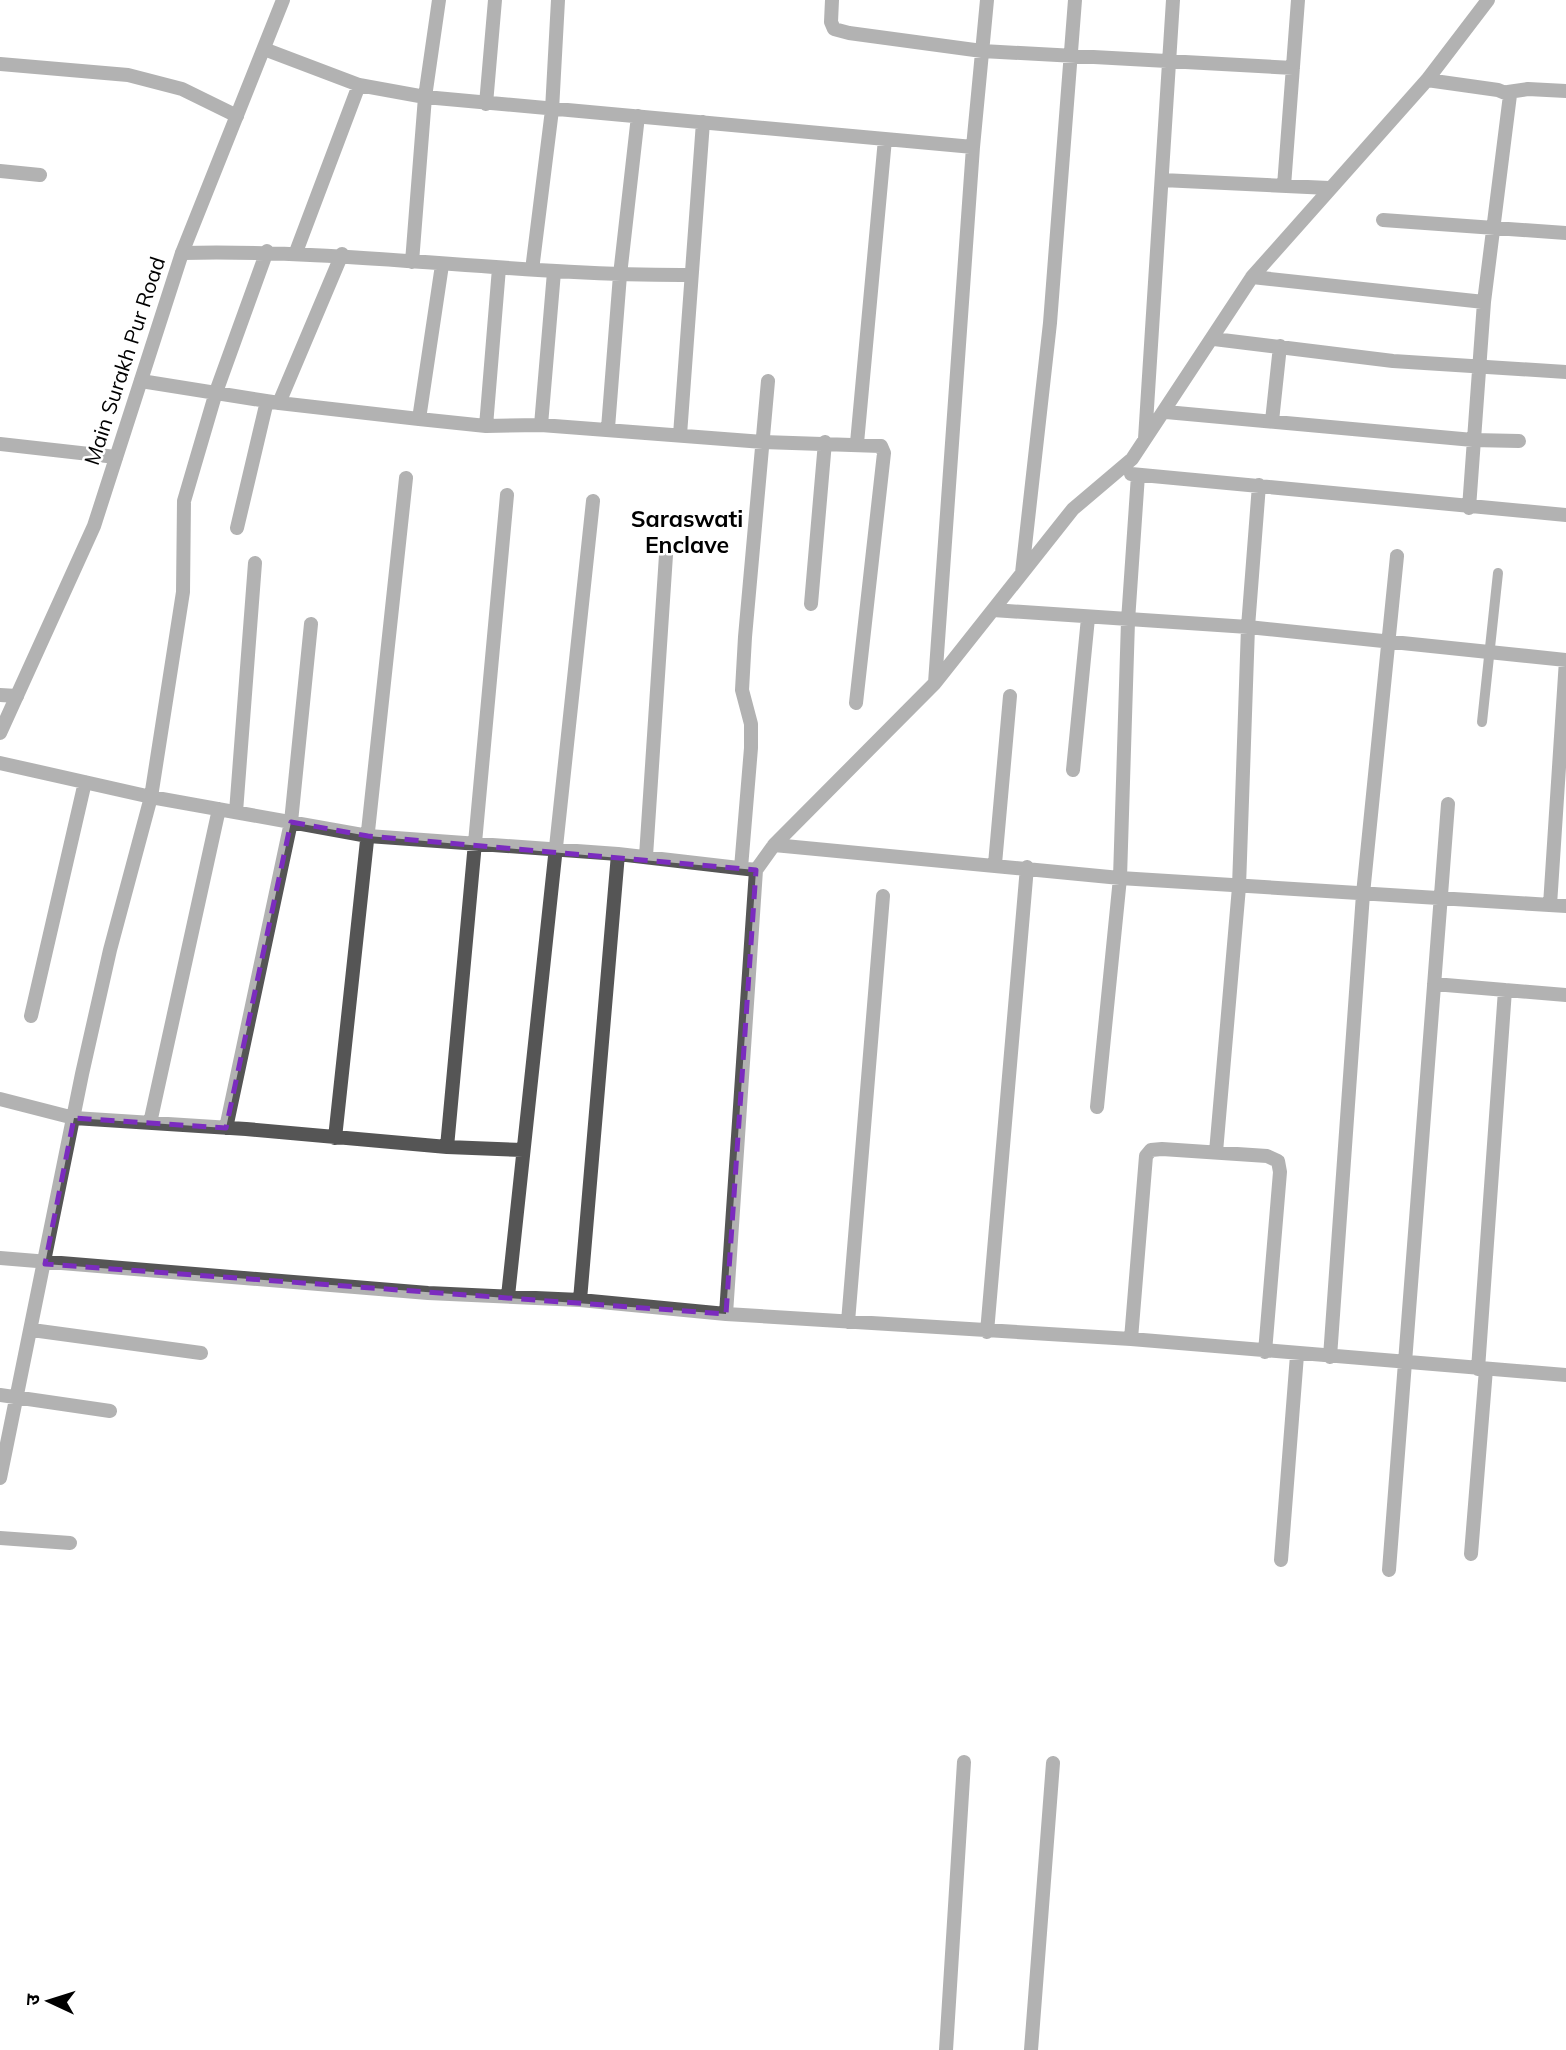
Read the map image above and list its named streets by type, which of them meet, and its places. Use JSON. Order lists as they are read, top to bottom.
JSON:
{
  "streets": {
    "street": ["Main Surakh Pur Road"]
  },
  "districts": ["Saraswati Enclave"],
  "north": "left"
}
